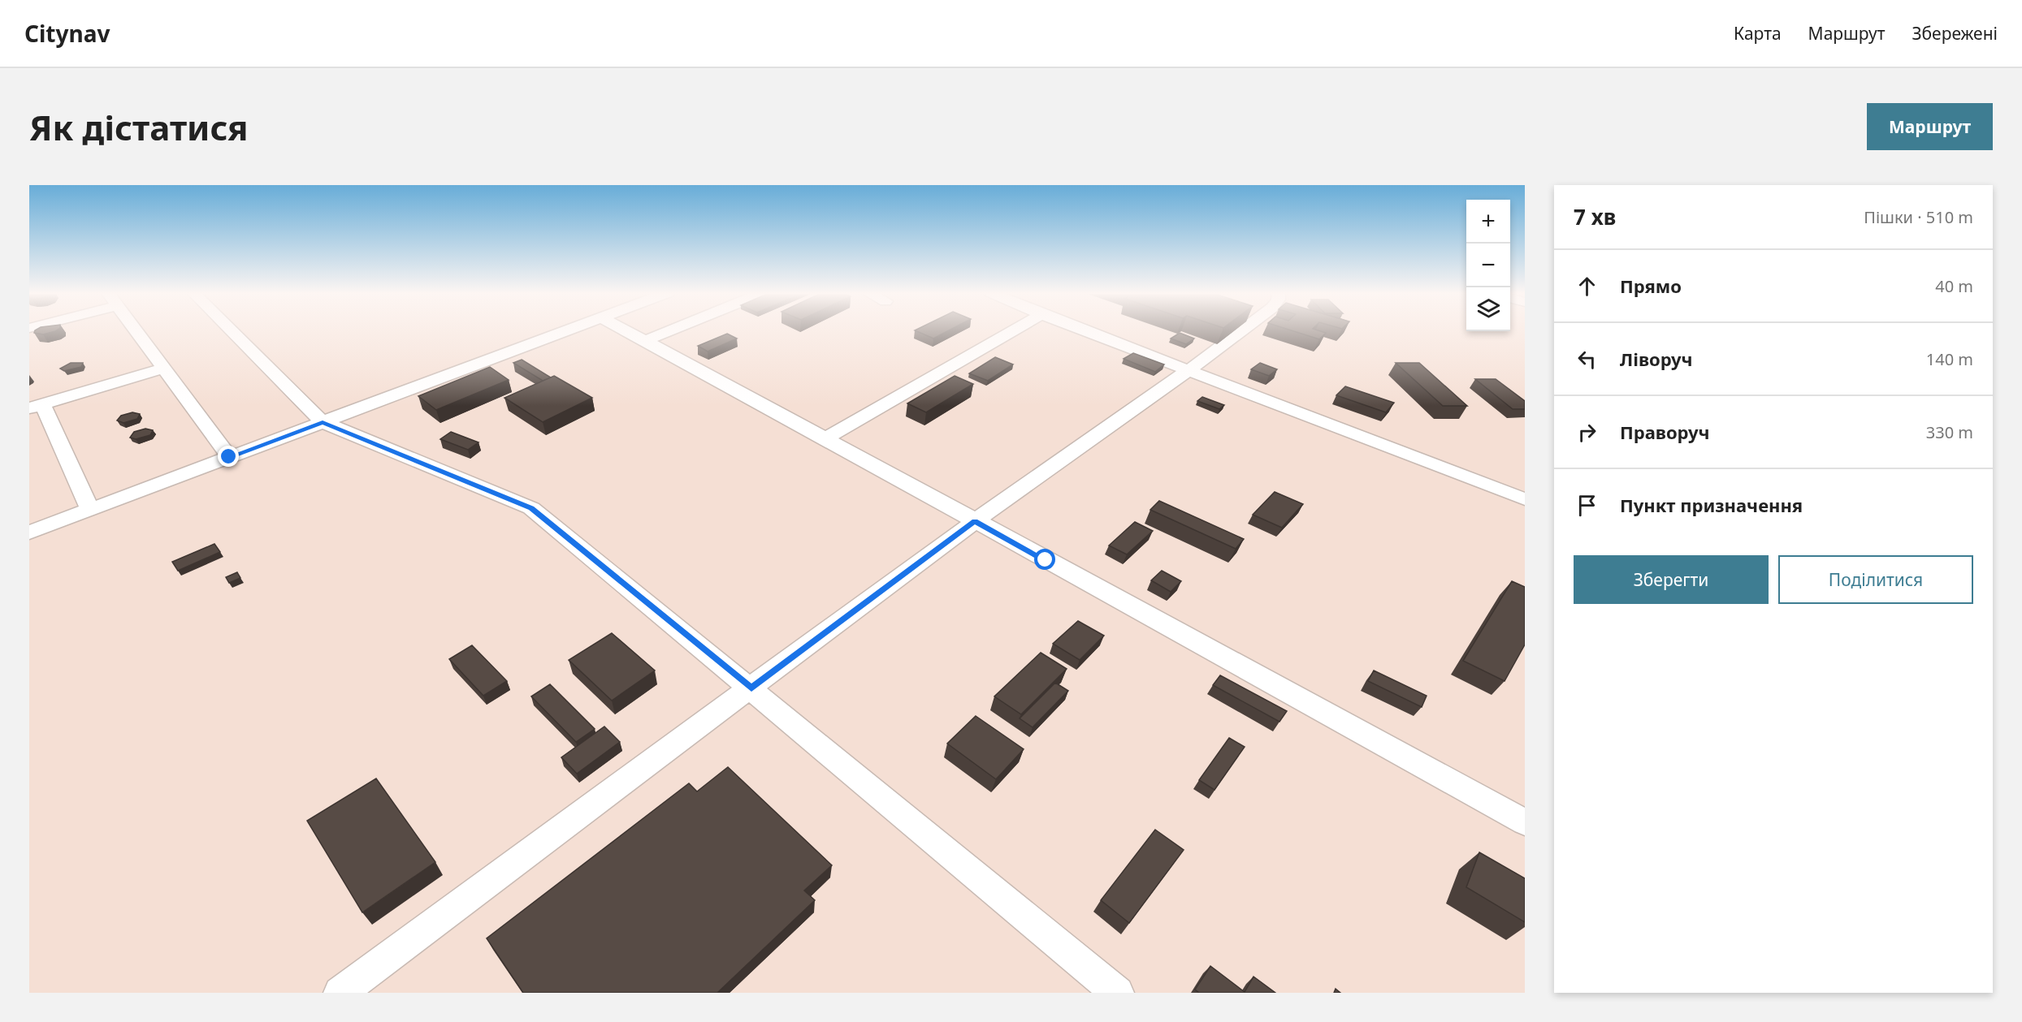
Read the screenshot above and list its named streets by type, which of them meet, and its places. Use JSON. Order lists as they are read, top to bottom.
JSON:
{
  "page": {
    "header": "Citynav",
    "nav": ["Карта", "Маршрут", "Збережені"],
    "buttons": [
      "Маршрут",
      ["Зберегти", "Поділитися"]
    ],
    "title": "Як дістатися",
    "heading": ["7 хв", "Пішки · 510 m"],
    "map_buttons": ["+", "−"],
    "list": [
      ["Прямо", "40 m"],
      ["Ліворуч", "140 m"],
      ["Праворуч", "330 m"],
      "Пункт призначення"
    ]
  }
}
